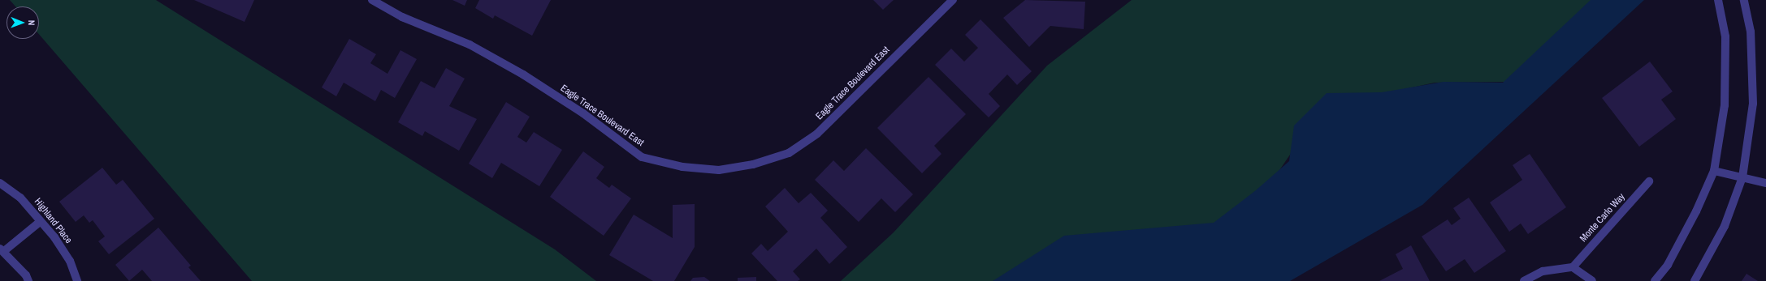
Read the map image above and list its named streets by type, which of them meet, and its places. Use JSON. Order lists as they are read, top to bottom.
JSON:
{
  "streets": {
    "street": ["Eagle Trace Boulevard East", "Monte Carlo Way", "Highland Place"]
  },
  "north": "right"
}
